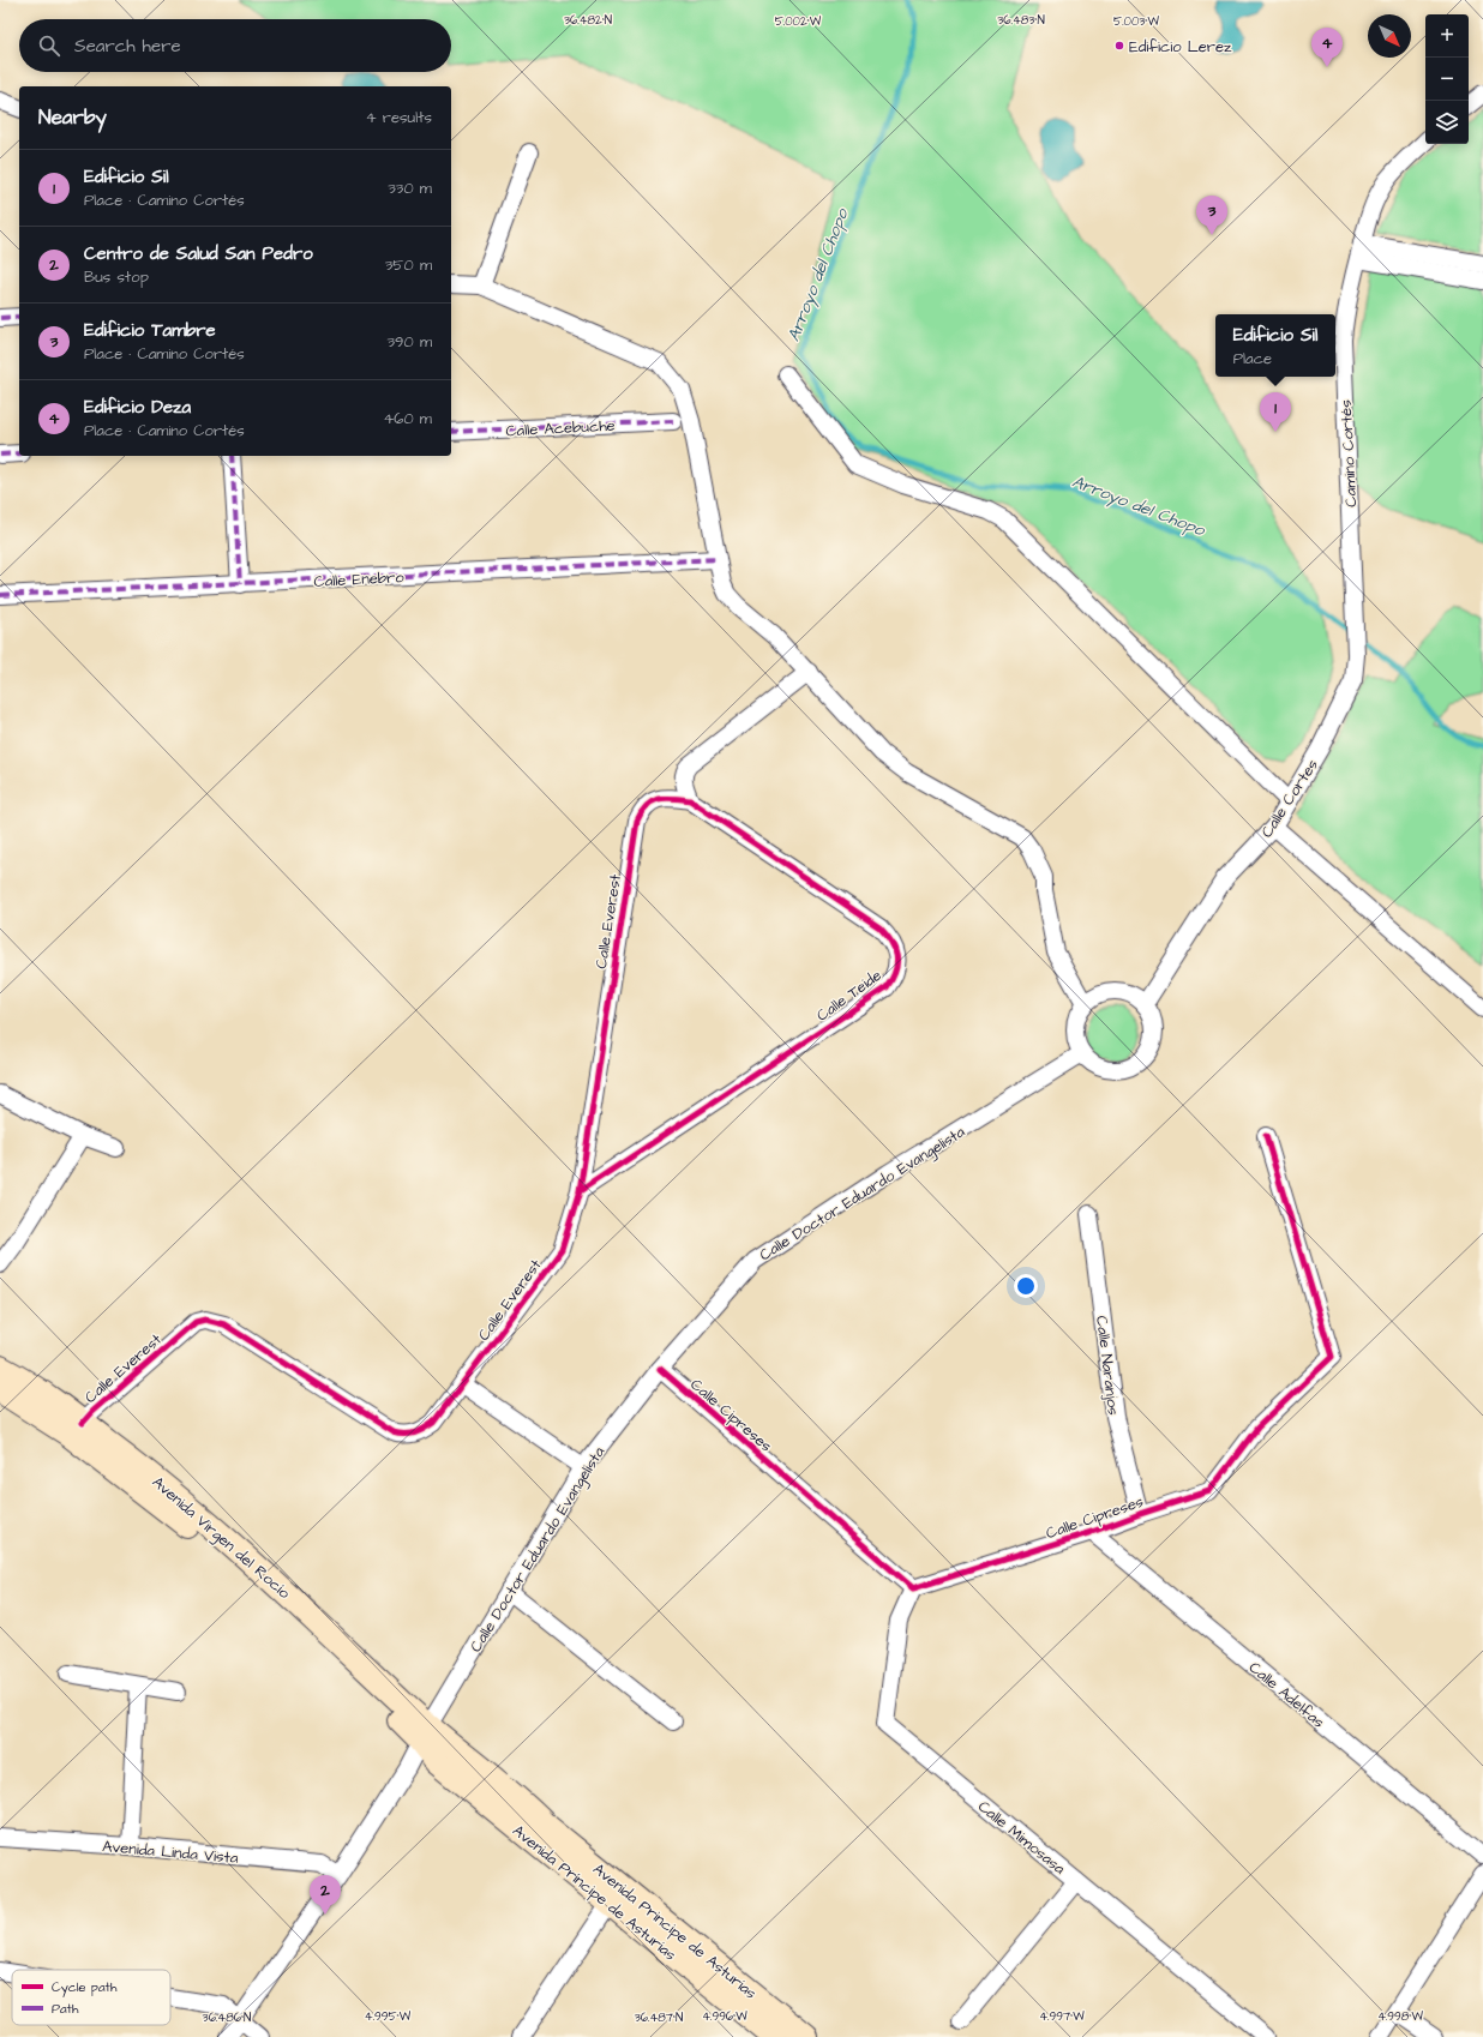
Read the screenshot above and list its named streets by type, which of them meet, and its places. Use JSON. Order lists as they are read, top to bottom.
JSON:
{
  "streets": {
    "street": [
      "Calle Acebuche",
      "Camino Cortés",
      "Calle Enebro",
      "Calle Cortes",
      "Calle Everest",
      "Calle Teide",
      "Calle Doctor Eduardo Evangelista",
      "Calle Naranjos",
      "Calle Cipreses",
      "Avenida Virgen del Rocío",
      "Calle Adelfas",
      "Calle Mimosasa",
      "Avenida Linda Vista",
      "Avenida Príncipe de Asturias",
      "Avenida Principe de Asturias"
    ]
  },
  "crossings": [
    ["Camino Cortés", "Calle Cortes"],
    ["Calle Cortes", "Calle Doctor Eduardo Evangelista"],
    ["Calle Everest", "Calle Teide"],
    ["Calle Everest", "Avenida Virgen del Rocío"],
    ["Calle Doctor Eduardo Evangelista", "Calle Cipreses"],
    ["Calle Doctor Eduardo Evangelista", "Avenida Virgen del Rocío"],
    ["Calle Doctor Eduardo Evangelista", "Avenida Linda Vista"],
    ["Calle Doctor Eduardo Evangelista", "Avenida Príncipe de Asturias"],
    ["Calle Naranjos", "Calle Cipreses"],
    ["Calle Cipreses", "Calle Adelfas"],
    ["Calle Cipreses", "Calle Mimosasa"],
    ["Avenida Virgen del Rocío", "Avenida Príncipe de Asturias"],
    ["Avenida Príncipe de Asturias", "Avenida Principe de Asturias"]
  ],
  "water": ["Arroyo del Chopo"],
  "places": ["Edificio Lerez"],
  "legend": ["Cycle path", "Path"],
  "north": "bottom right",
  "page": {
    "map_buttons": ["+", "−"],
    "search": "Search here",
    "pins": [
      "4",
      "3",
      "1",
      "2"
    ],
    "heading": ["Nearby", "4 results"],
    "list": [
      {
        "mark": "1",
        "name": "Edificio Sil",
        "note": "Place · Camino Cortés",
        "value": "330 m"
      },
      {
        "mark": "2",
        "name": "Centro de Salud San Pedro",
        "note": "Bus stop",
        "value": "350 m"
      },
      {
        "mark": "3",
        "name": "Edificio Tambre",
        "note": "Place · Camino Cortés",
        "value": "390 m"
      },
      {
        "mark": "4",
        "name": "Edificio Deza",
        "note": "Place · Camino Cortés",
        "value": "460 m"
      }
    ],
    "popup": ["Edificio Sil", "Place"]
  },
  "coordinates": [
    "36.482°N",
    "36.483°N",
    "5.002°W",
    "5.003°W",
    "4.995°W",
    "4.996°W",
    "4.997°W",
    "4.998°W",
    "36.486°N",
    "36.487°N"
  ]
}
